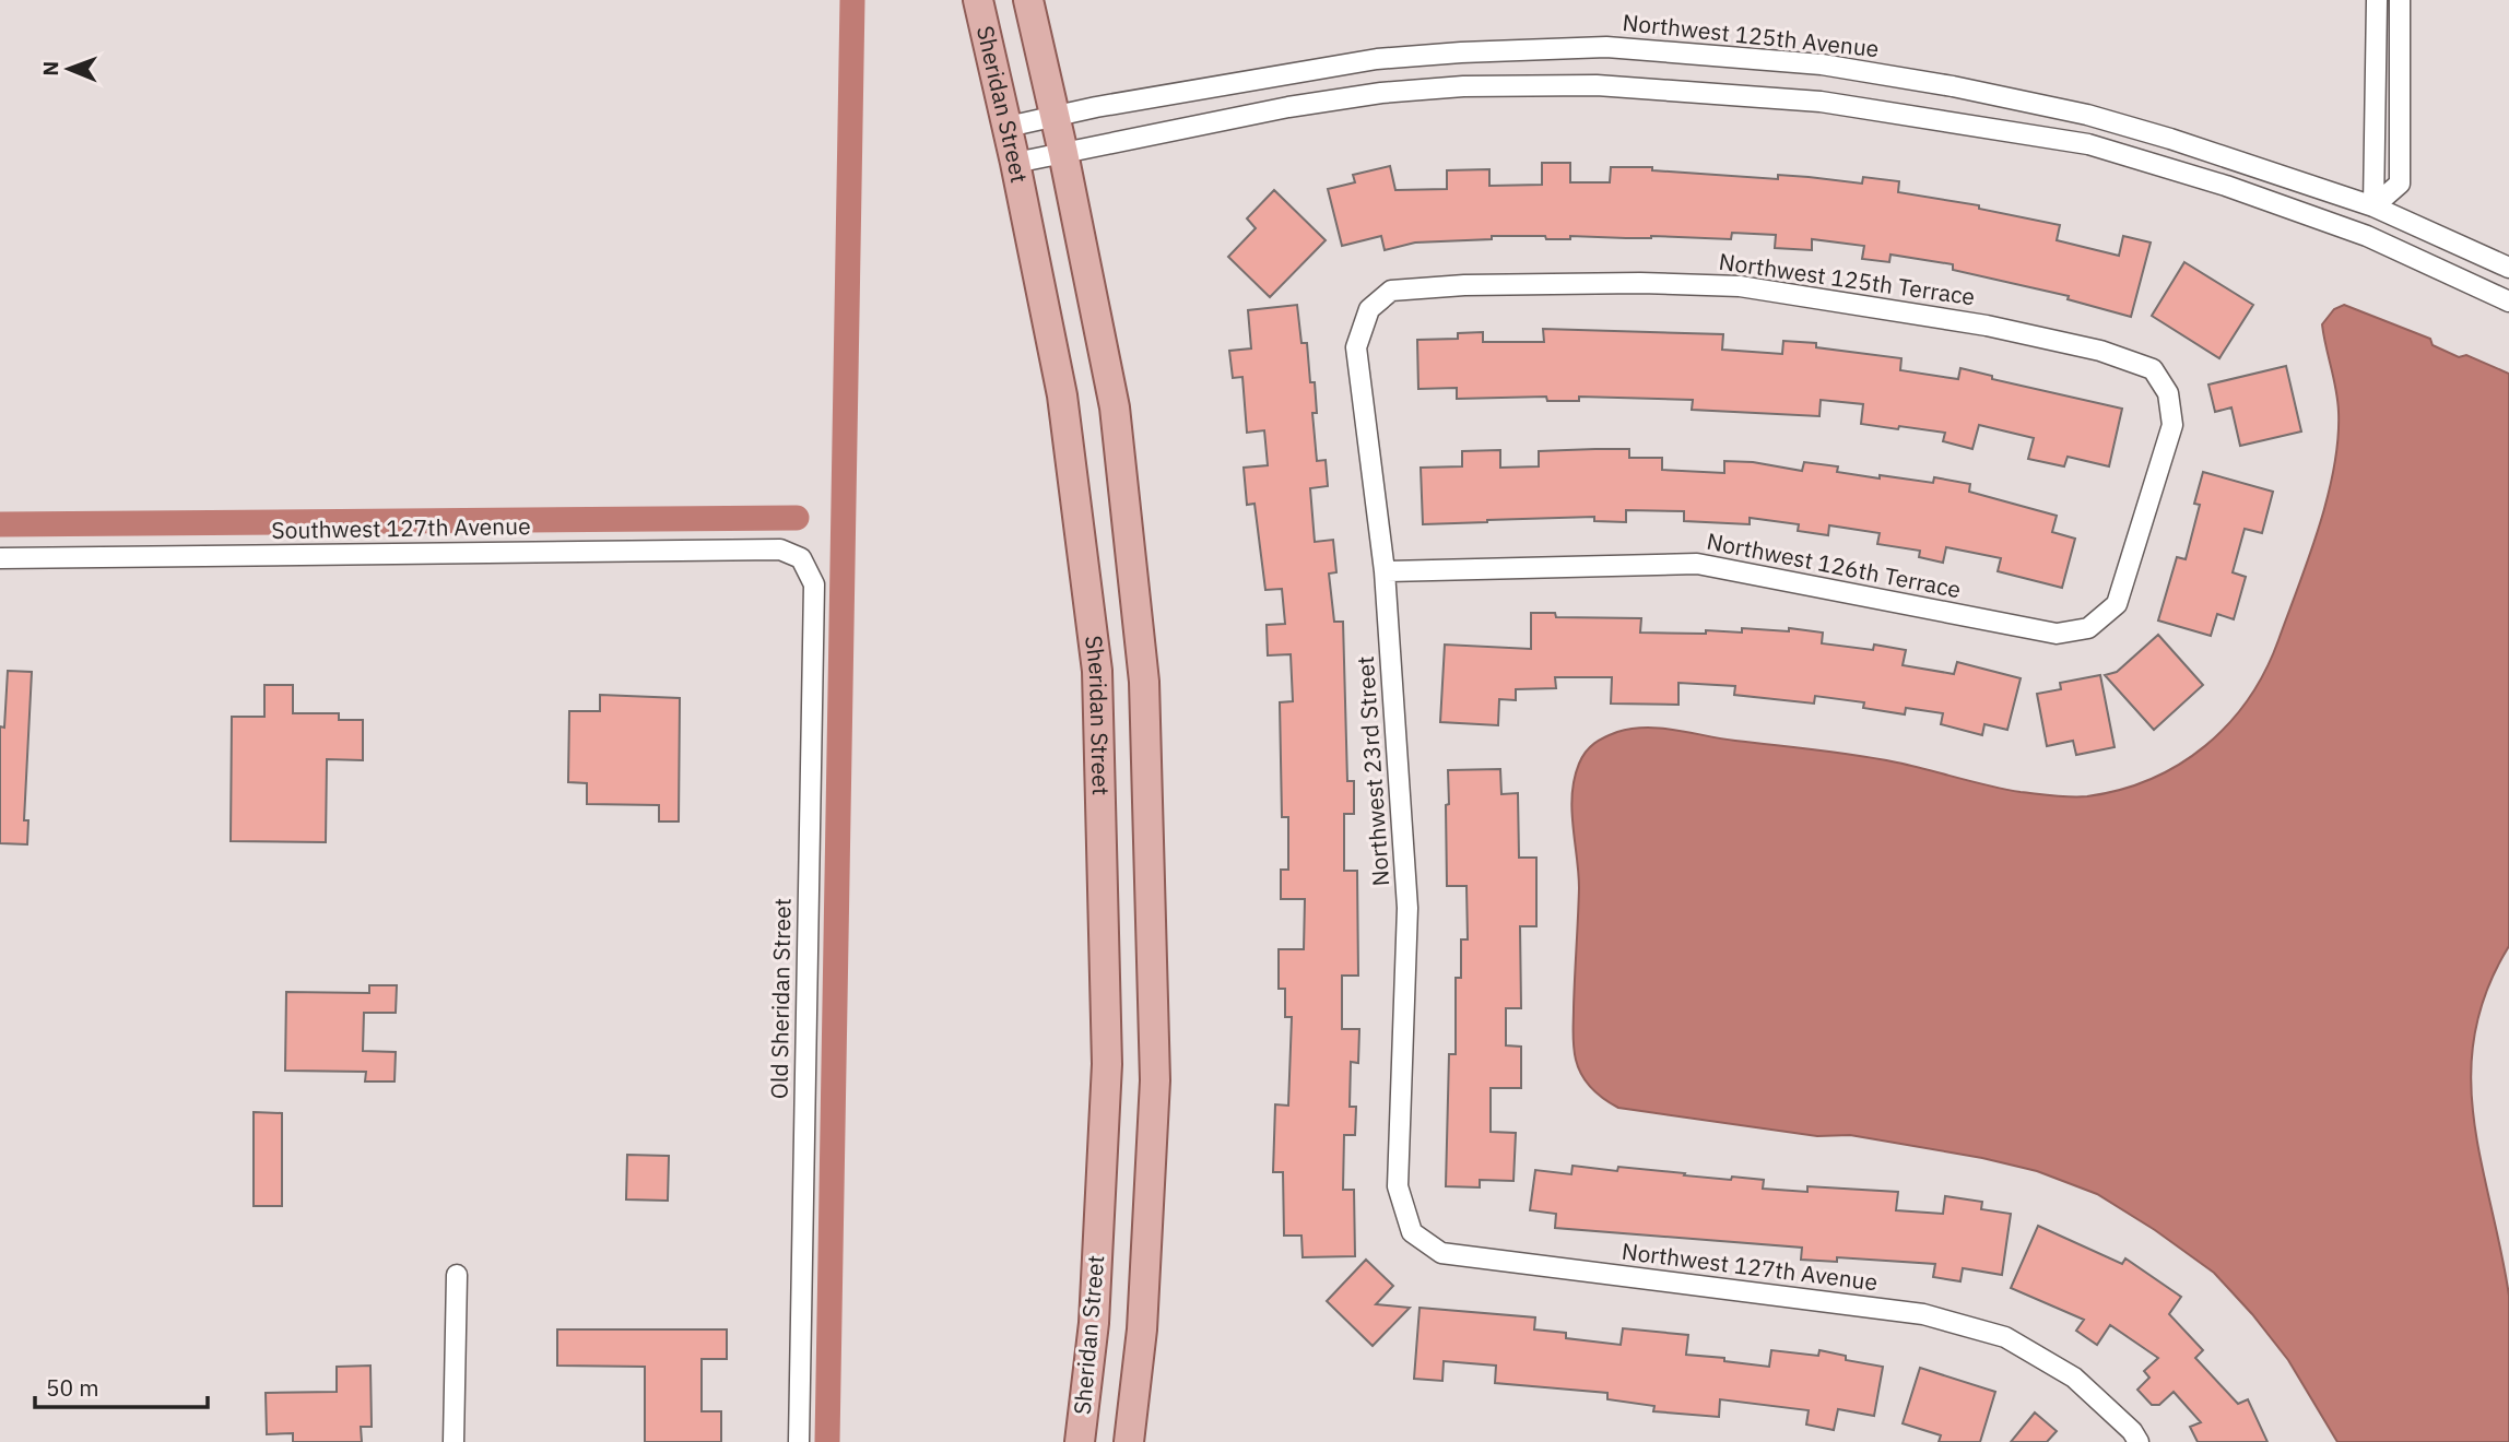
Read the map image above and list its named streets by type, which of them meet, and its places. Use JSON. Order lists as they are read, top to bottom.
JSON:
{
  "streets": {
    "main road": ["Sheridan Street"],
    "street": [
      "Northwest 125th Avenue",
      "Northwest 125th Terrace",
      "Southwest 127th Avenue",
      "Northwest 126th Terrace",
      "Northwest 23rd Street",
      "Old Sheridan Street",
      "Northwest 127th Avenue"
    ]
  },
  "crossings": [
    ["Northwest 125th Avenue", "Sheridan Street"],
    ["Northwest 125th Terrace", "Northwest 126th Terrace"],
    ["Northwest 125th Terrace", "Northwest 23rd Street"],
    ["Southwest 127th Avenue", "Old Sheridan Street"],
    ["Northwest 126th Terrace", "Northwest 23rd Street"],
    ["Northwest 23rd Street", "Northwest 127th Avenue"]
  ],
  "scale_bar": "50 m",
  "north": "left"
}
